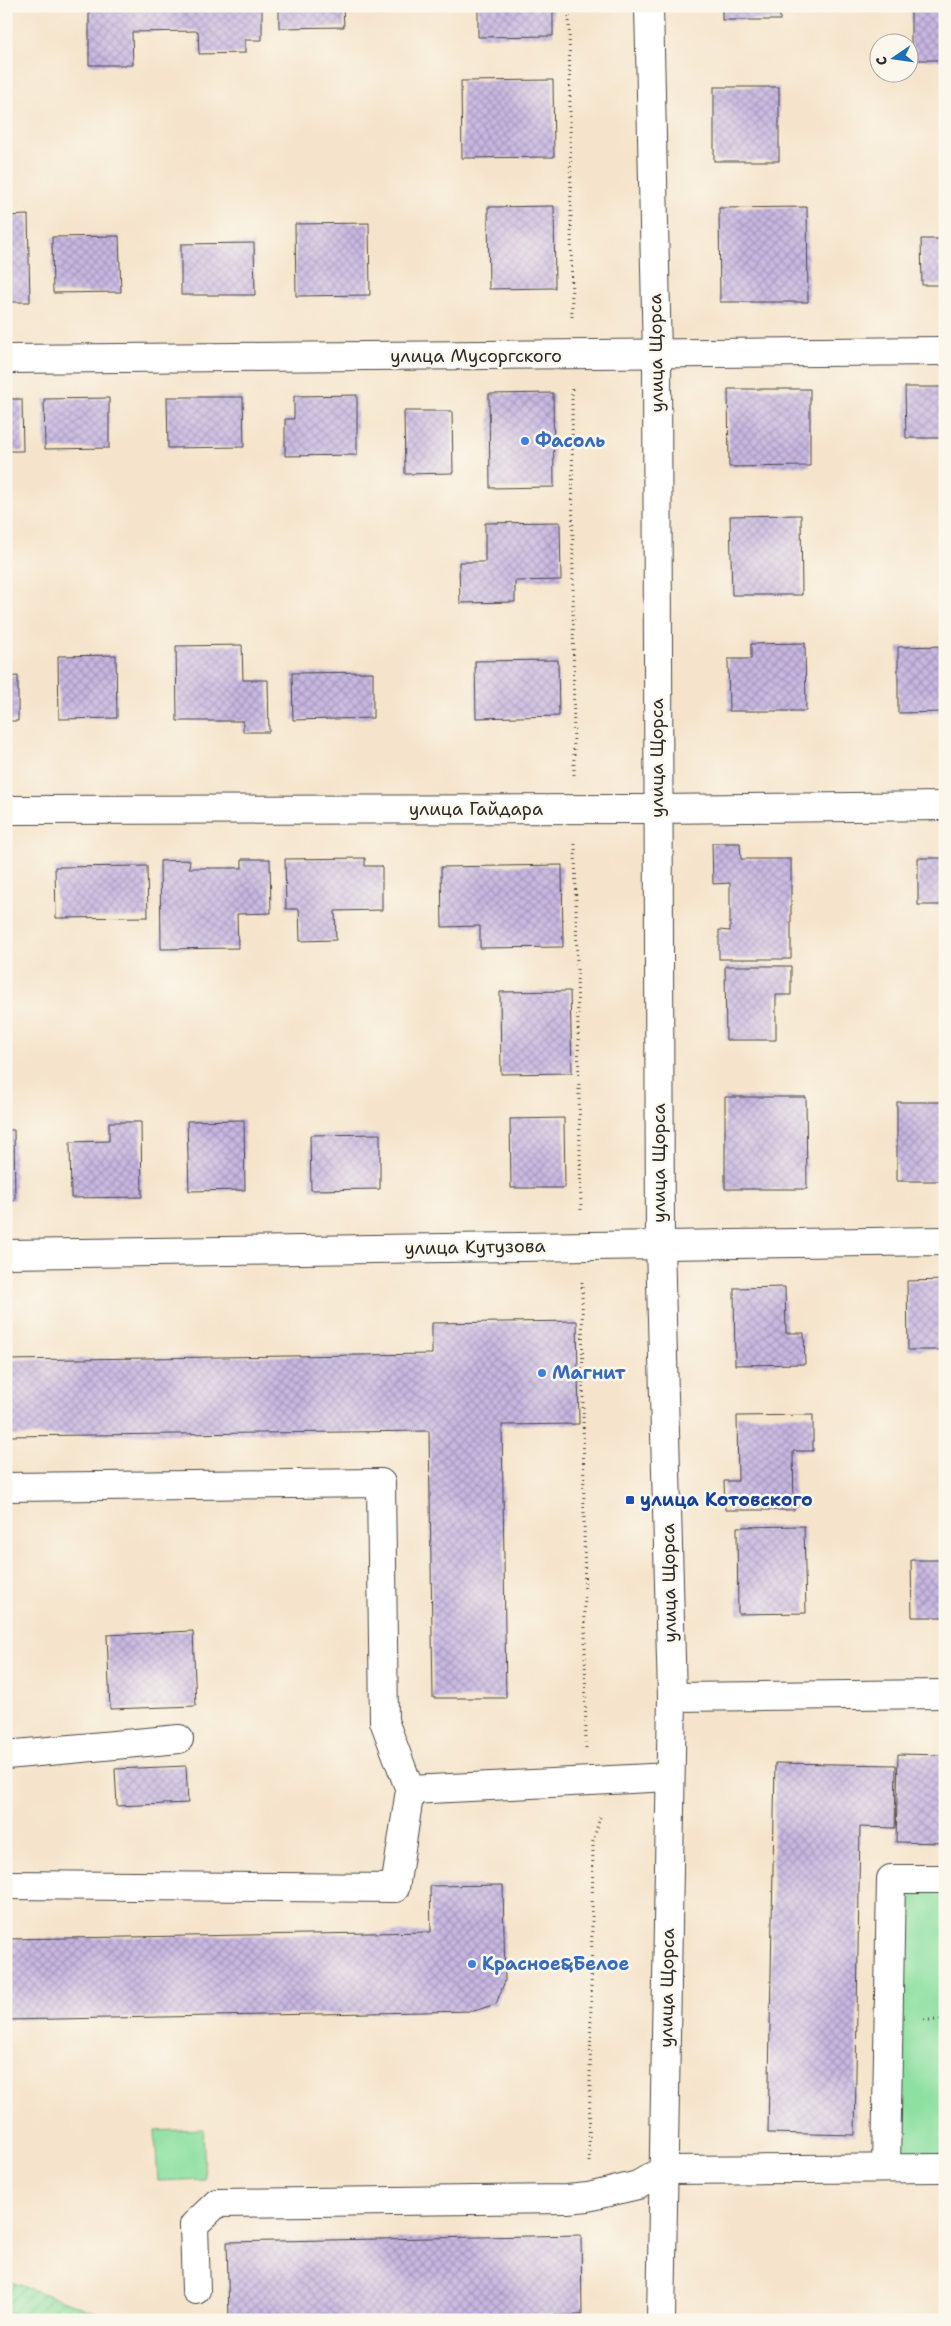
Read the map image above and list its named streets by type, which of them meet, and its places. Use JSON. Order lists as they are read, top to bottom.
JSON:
{
  "streets": {
    "street": [
      "улица Щорса",
      "улица Мусоргского",
      "улица Гайдара",
      "улица Кутузова"
    ]
  },
  "crossings": [
    ["улица Щорса", "улица Мусоргского"],
    ["улица Щорса", "улица Гайдара"],
    ["улица Щорса", "улица Кутузова"]
  ],
  "places": {
    "other": ["Фасоль", "Магнит", "Красное&Белое"],
    "transit": ["улица Котовского"]
  },
  "north": "left"
}
